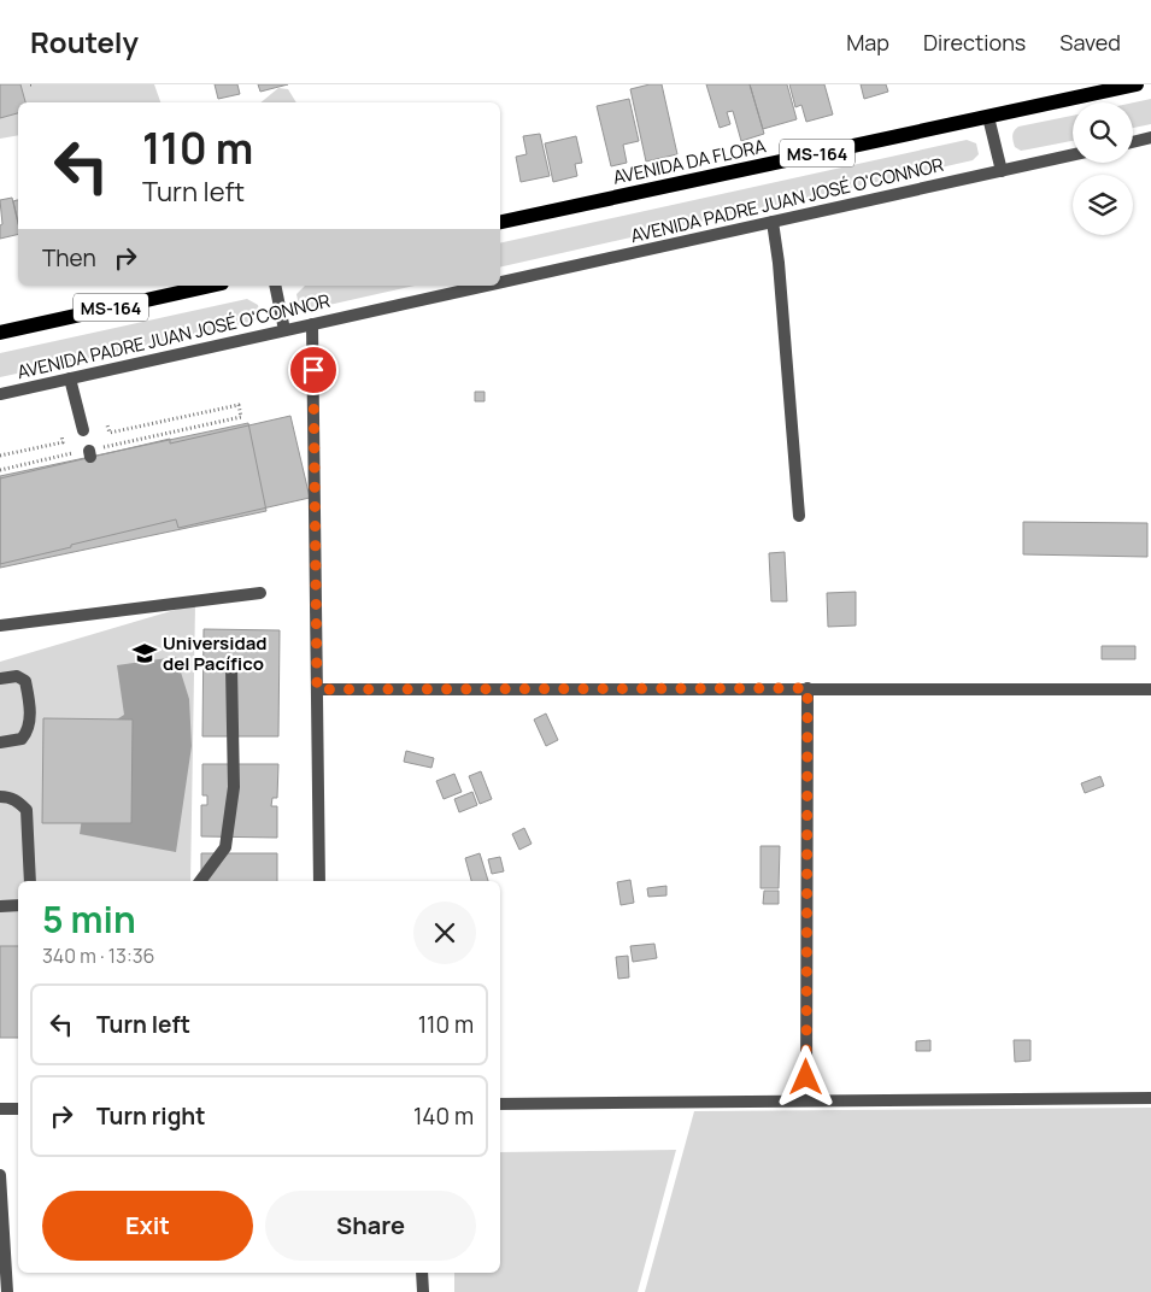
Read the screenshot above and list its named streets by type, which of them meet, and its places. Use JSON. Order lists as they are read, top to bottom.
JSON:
{
  "streets": {
    "main road": ["MS-164", "AVENIDA DA FLORA"],
    "street": ["AVENIDA PADRE JUAN JOSÉ O'CONNOR"]
  },
  "places": {
    "school or university": ["Universidad del Pacífico"]
  },
  "page": {
    "header": "Routely",
    "nav": ["Map", "Directions", "Saved"],
    "turn": ["110 m", "Turn left"],
    "then": "Then",
    "heading": ["5 min", "340 m · 13:36"],
    "list": [
      {
        "name": "Turn left",
        "value": "110 m"
      },
      {
        "name": "Turn right",
        "value": "140 m"
      }
    ],
    "buttons": ["Exit", "Share"]
  }
}
